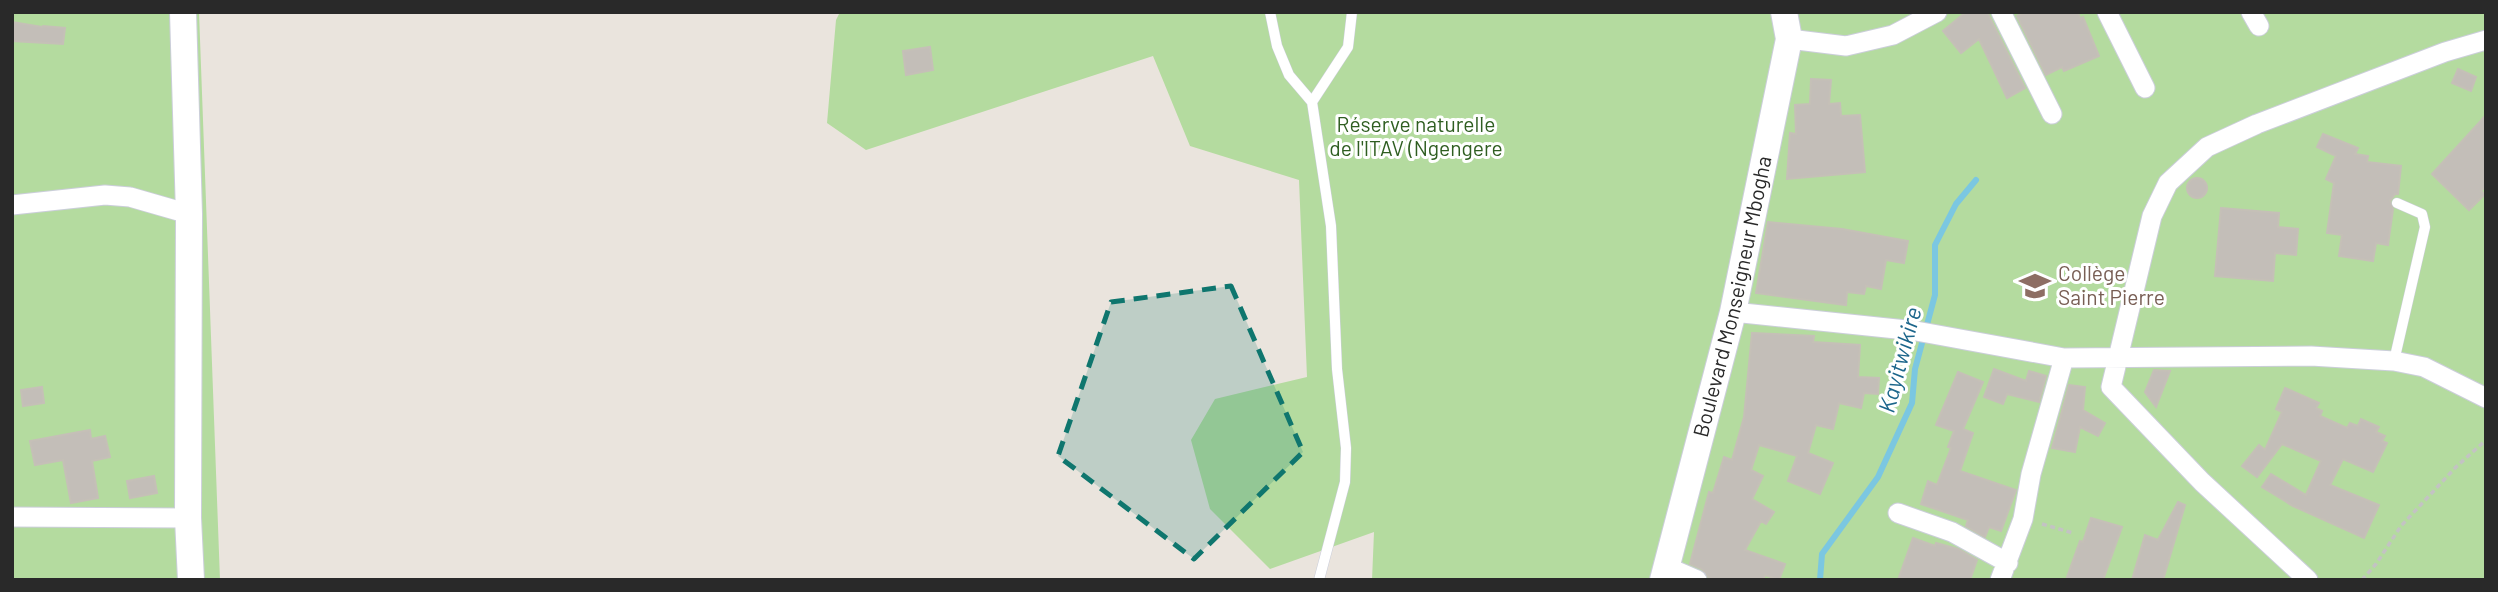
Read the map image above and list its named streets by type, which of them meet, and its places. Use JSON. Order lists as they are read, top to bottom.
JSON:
{
  "streets": {
    "street": ["Boulevard Monseigneur Mbogha"]
  },
  "water": ["Kayitwikire"],
  "parks": ["Réserve naturelle de l'ITAV (Ngengere"],
  "places": {
    "school or university": ["Collège Saint Pierre"]
  }
}
